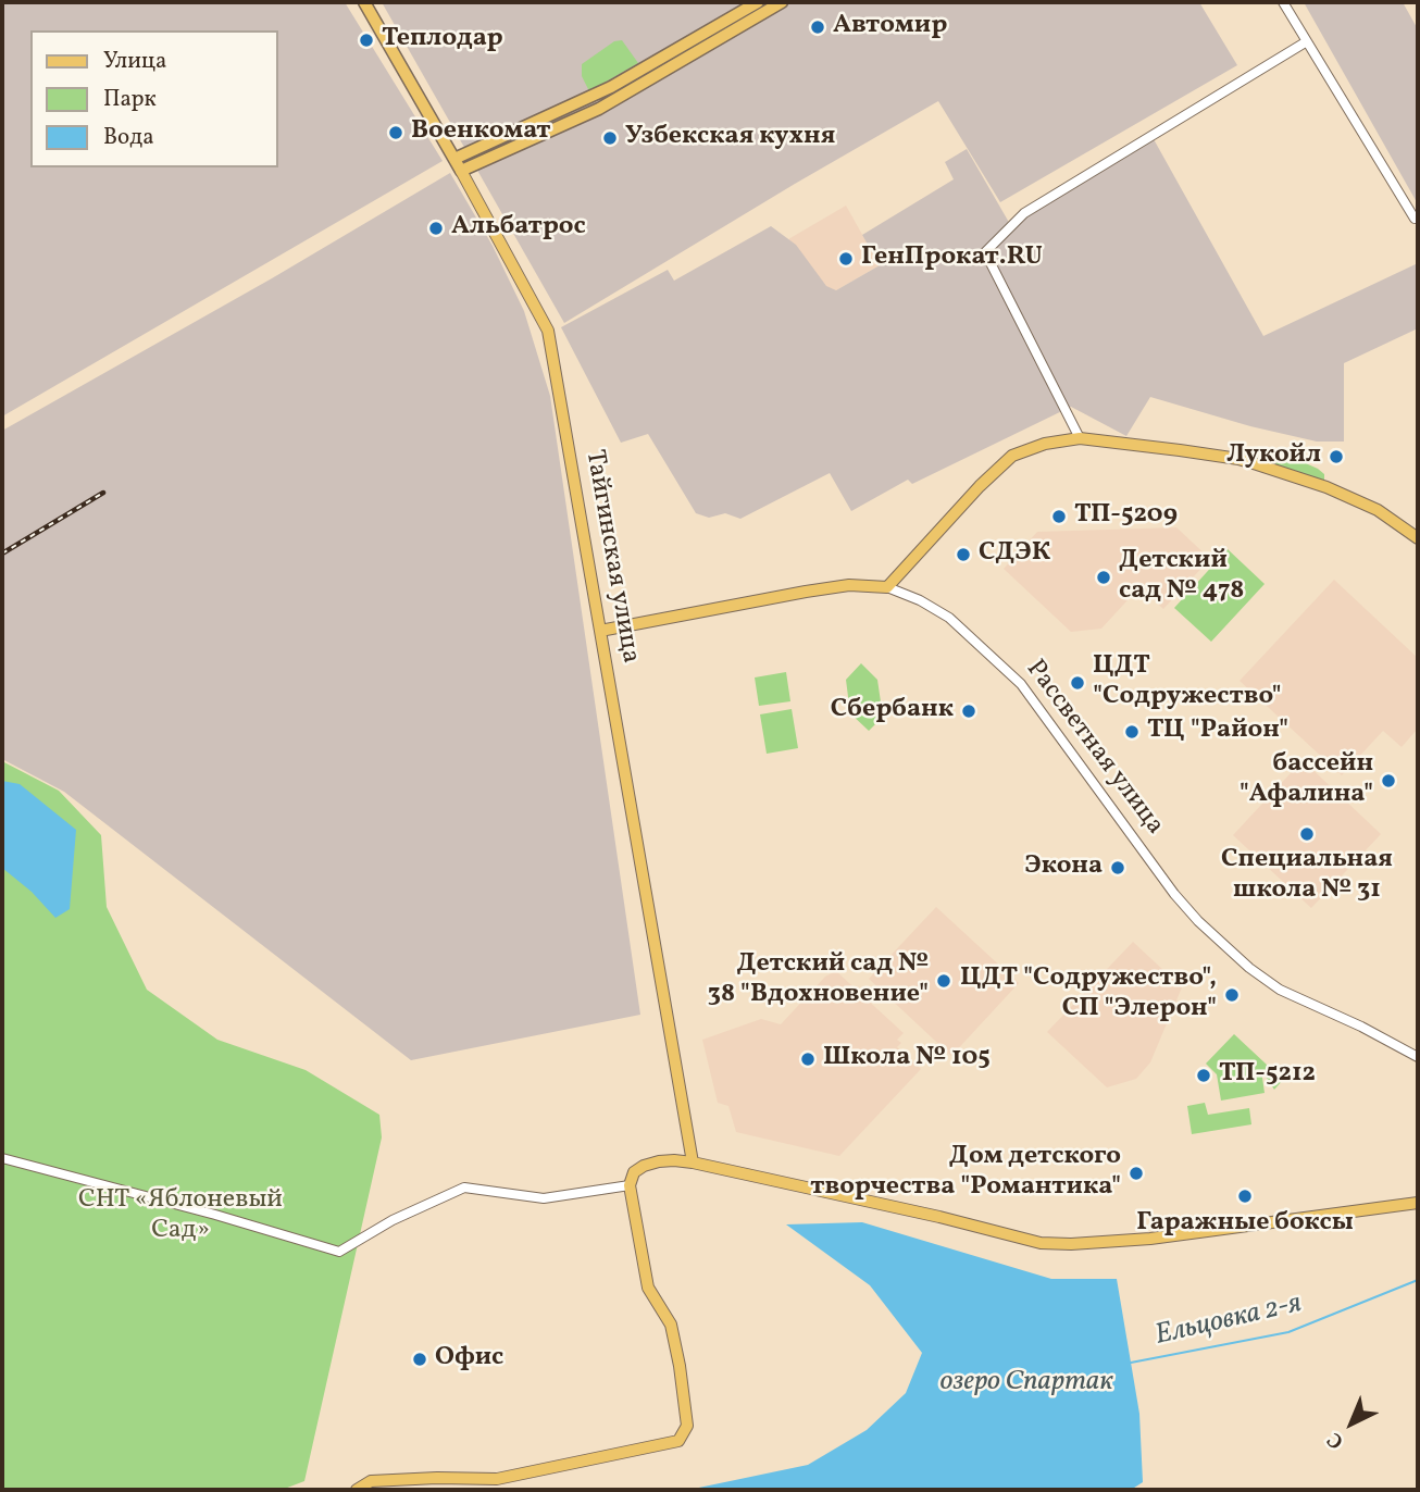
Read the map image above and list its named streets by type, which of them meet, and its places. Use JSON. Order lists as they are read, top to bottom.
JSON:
{
  "streets": {
    "highway": ["Тайгинская улица"],
    "main road": ["Рассветная улица"]
  },
  "crossings": [
    ["Тайгинская улица", "Рассветная улица"]
  ],
  "water": ["Ельцовка 2-я", "озеро Спартак"],
  "parks": ["СНТ «Яблоневый Сад»"],
  "places": [
    "Автомир",
    "Теплодар",
    "Военкомат",
    "Узбекская кухня",
    "Альбатрос",
    "ГенПрокат.RU",
    "Лукойл",
    "ТП-5209",
    "СДЭК",
    "Детский сад № 478",
    "ЦДТ \"Содружество\"",
    "Сбербанк",
    "ТЦ \"Район\"",
    "бассейн \"Афалина\"",
    "Специальная школа № 31",
    "Экона",
    "Детский сад № 38 \"Вдохновение\"",
    "ЦДТ \"Содружество\", СП \"Элерон\"",
    "Школа № 105",
    "ТП-5212",
    "Дом детского творчества \"Романтика\"",
    "Гаражные боксы",
    "Офис"
  ],
  "legend": ["Улица", "Парк", "Вода"],
  "north": "bottom left"
}
